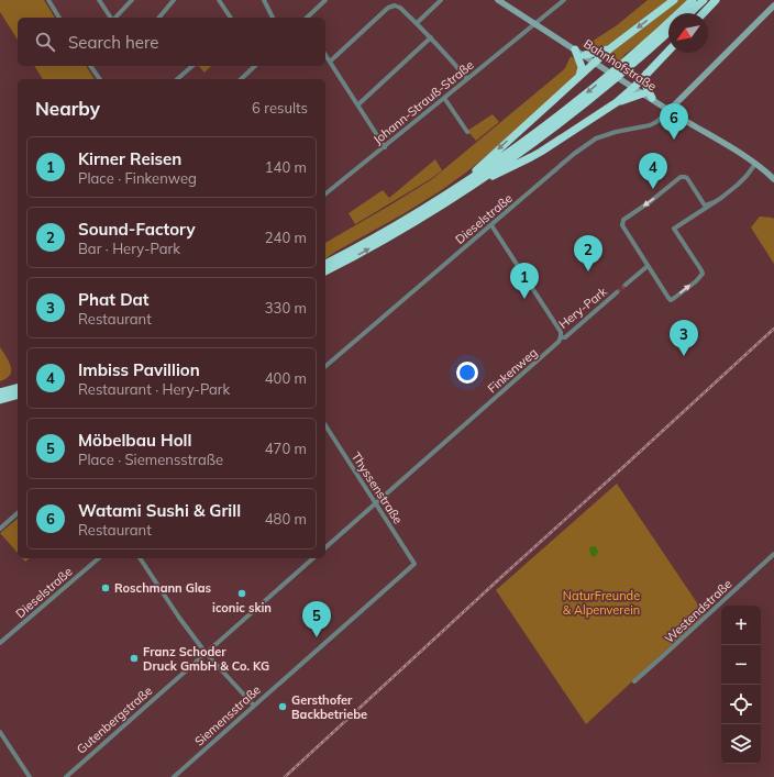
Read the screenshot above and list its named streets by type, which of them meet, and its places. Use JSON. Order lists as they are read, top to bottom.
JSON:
{
  "streets": {
    "main road": ["Bahnhofstraße"],
    "street": [
      "Johann-Strauß-Straße",
      "Dieselstraße",
      "Hery-Park",
      "Finkenweg",
      "Thyssenstraße",
      "Westendstraße",
      "Siemensstraße",
      "Gutenbergstraße"
    ]
  },
  "crossings": [
    ["Bahnhofstraße", "Johann-Strauß-Straße"],
    ["Bahnhofstraße", "Dieselstraße"],
    ["Hery-Park", "Finkenweg"],
    ["Finkenweg", "Thyssenstraße"],
    ["Thyssenstraße", "Siemensstraße"]
  ],
  "parks": ["NaturFreunde & Alpenverein"],
  "places": [
    "Roschmann Glas",
    "iconic skin",
    "Franz Schoder Druck GmbH & Co. KG",
    "Gersthofer Backbetriebe"
  ],
  "north": "bottom left",
  "page": {
    "search": "Search here",
    "heading": ["Nearby", "6 results"],
    "pins": [
      "6",
      "4",
      "2",
      "1",
      "3",
      "5"
    ],
    "list": [
      {
        "mark": "1",
        "name": "Kirner Reisen",
        "note": "Place · Finkenweg",
        "value": "140 m"
      },
      {
        "mark": "2",
        "name": "Sound-Factory",
        "note": "Bar · Hery-Park",
        "value": "240 m"
      },
      {
        "mark": "3",
        "name": "Phat Dat",
        "note": "Restaurant",
        "value": "330 m"
      },
      {
        "mark": "4",
        "name": "Imbiss Pavillion",
        "note": "Restaurant · Hery-Park",
        "value": "400 m"
      },
      {
        "mark": "5",
        "name": "Möbelbau Holl",
        "note": "Place · Siemensstraße",
        "value": "470 m"
      },
      {
        "mark": "6",
        "name": "Watami Sushi & Grill",
        "note": "Restaurant",
        "value": "480 m"
      }
    ],
    "map_buttons": ["+", "−"]
  }
}
